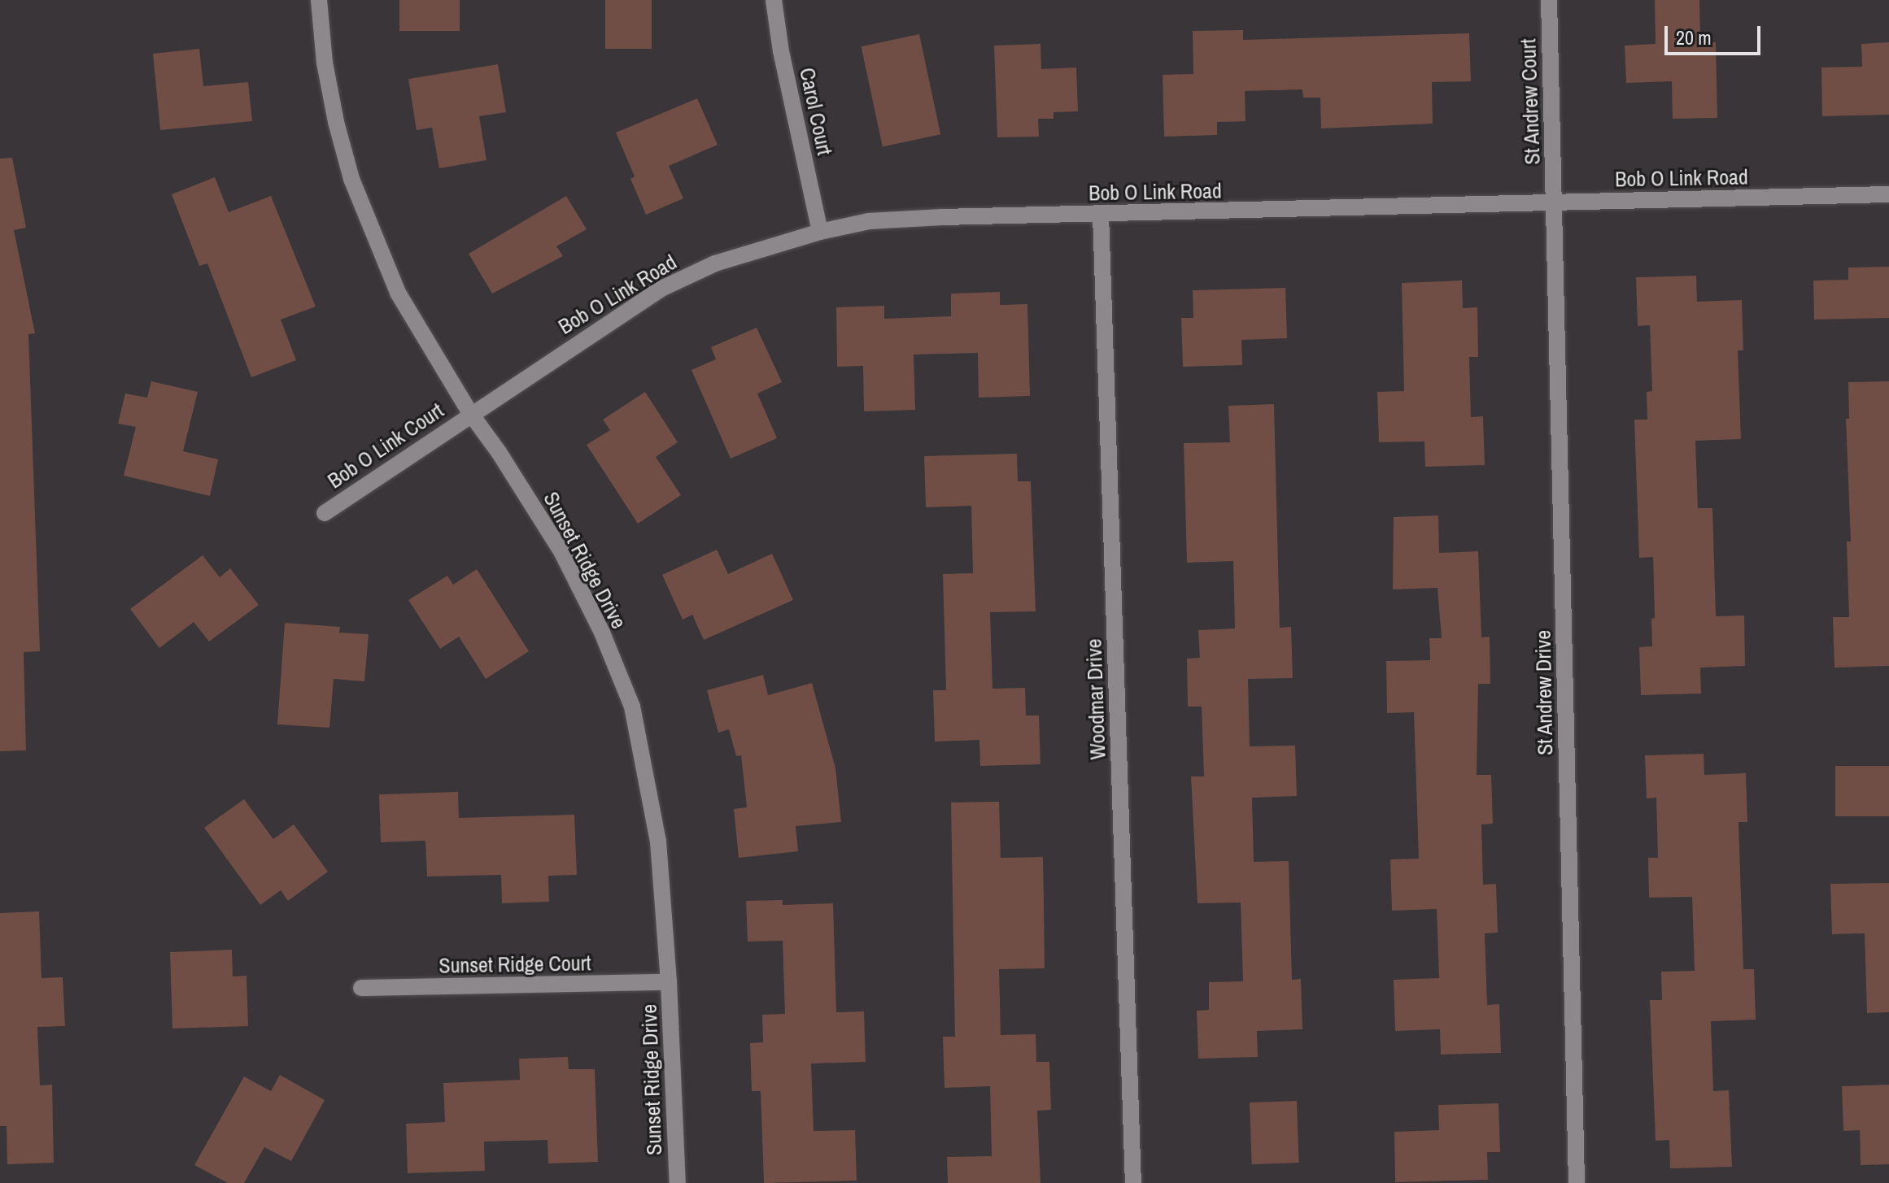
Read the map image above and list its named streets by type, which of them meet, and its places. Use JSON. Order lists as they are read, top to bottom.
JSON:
{
  "streets": {
    "street": [
      "St Andrew Court",
      "Carol Court",
      "Bob O Link Road",
      "Bob O Link Court",
      "Sunset Ridge Drive",
      "St Andrew Drive",
      "Woodmar Drive",
      "Sunset Ridge Court"
    ]
  },
  "crossings": [
    ["St Andrew Court", "Bob O Link Road"],
    ["St Andrew Court", "St Andrew Drive"],
    ["Carol Court", "Bob O Link Road"],
    ["Bob O Link Road", "Bob O Link Court"],
    ["Bob O Link Road", "Sunset Ridge Drive"],
    ["Bob O Link Road", "St Andrew Drive"],
    ["Bob O Link Road", "Woodmar Drive"],
    ["Bob O Link Court", "Sunset Ridge Drive"],
    ["Sunset Ridge Drive", "Sunset Ridge Court"]
  ],
  "scale_bar": "20 m"
}
